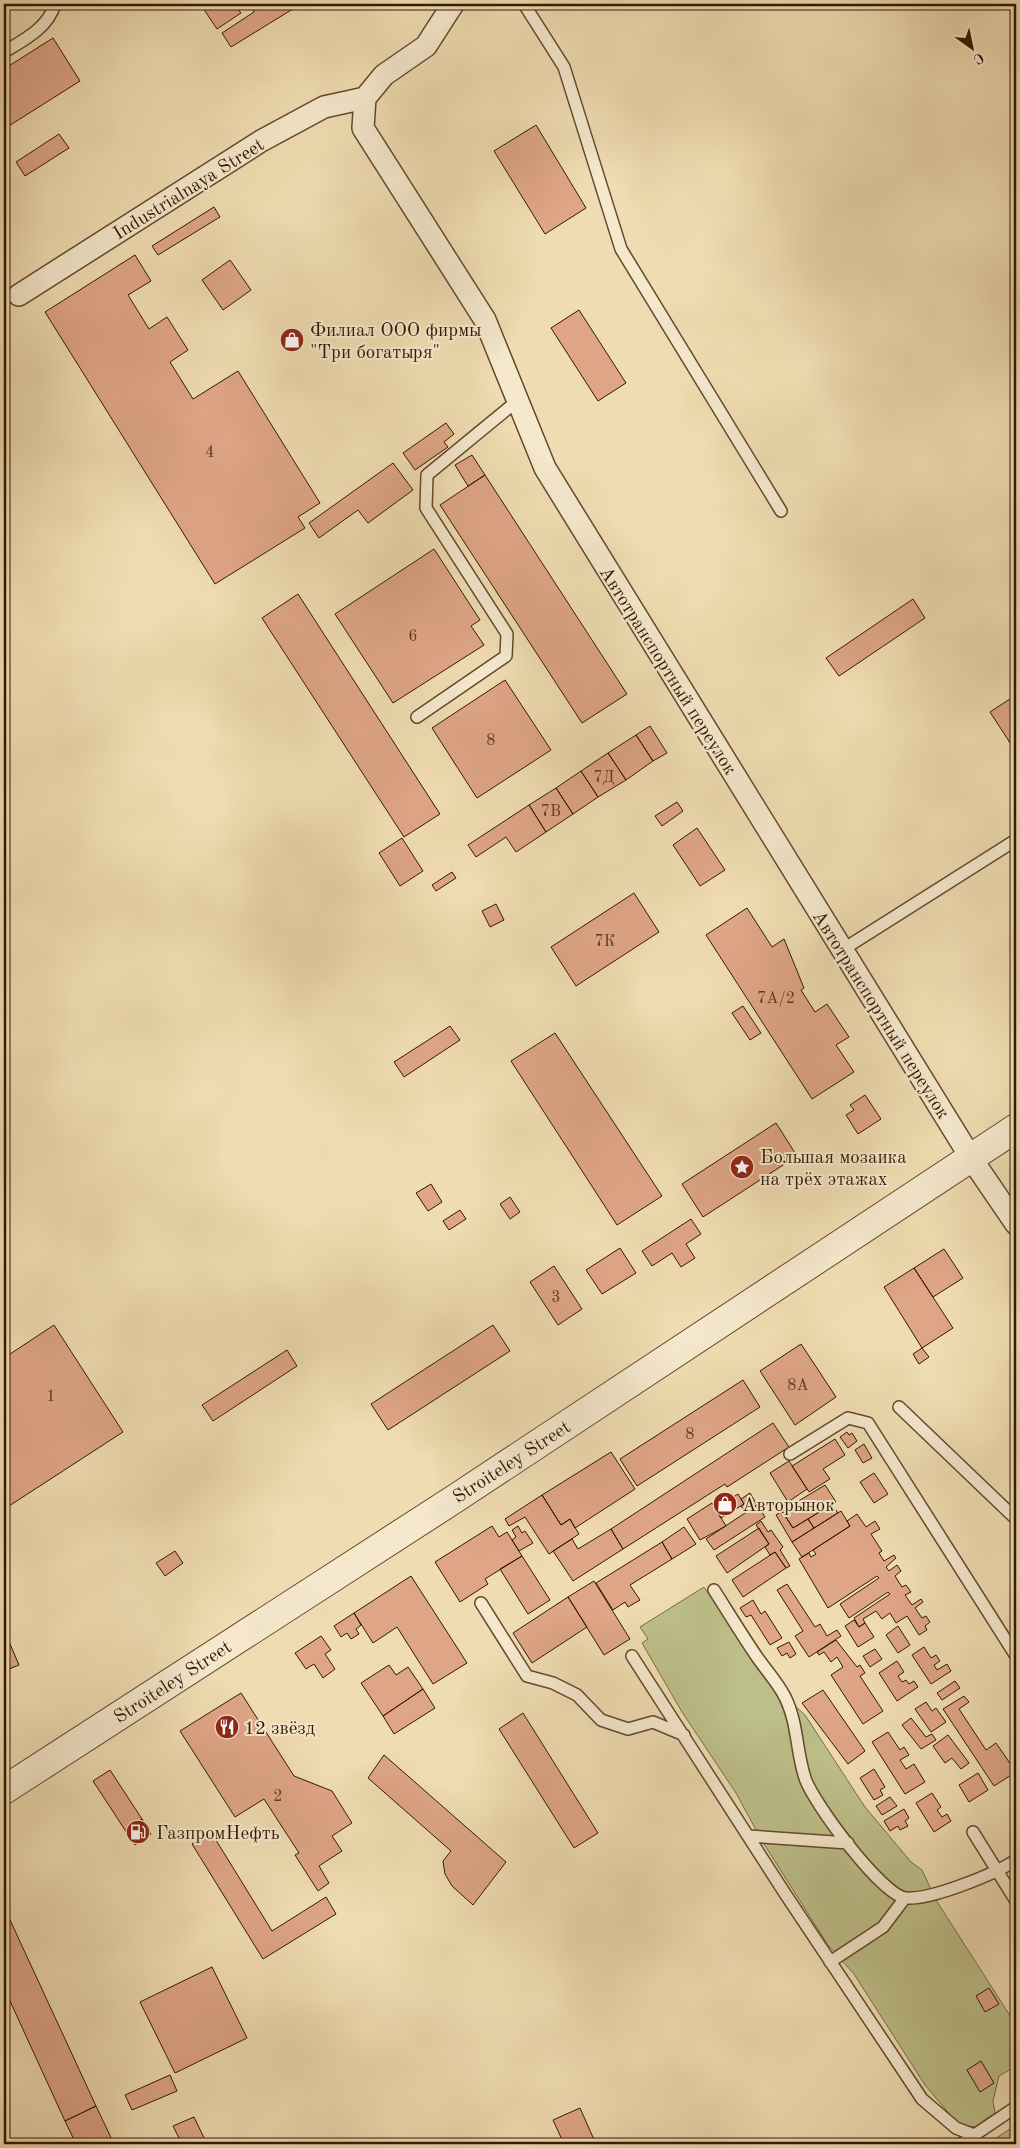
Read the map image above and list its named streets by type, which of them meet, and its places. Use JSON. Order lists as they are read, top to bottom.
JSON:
{
  "streets": {
    "street": ["Industrialnaya Street", "Автотранспортный переулок", "Stroiteley Street"]
  },
  "crossings": [
    ["Industrialnaya Street", "Автотранспортный переулок"],
    ["Автотранспортный переулок", "Stroiteley Street"]
  ],
  "places": {
    "shop": ["Филиал ООО фирмы \"Три богатыря\"", "Авторынок"],
    "place": ["Большая мозаика на трёх этажах"],
    "restaurant": ["12 звёзд"],
    "fuel station": ["ГазпромНефть"]
  },
  "house_numbers": [
    "4",
    "6",
    "8",
    "7Д",
    "7В",
    "7К",
    "7А/2",
    "3",
    "8А",
    "1",
    "8",
    "2"
  ],
  "north": "bottom right"
}
